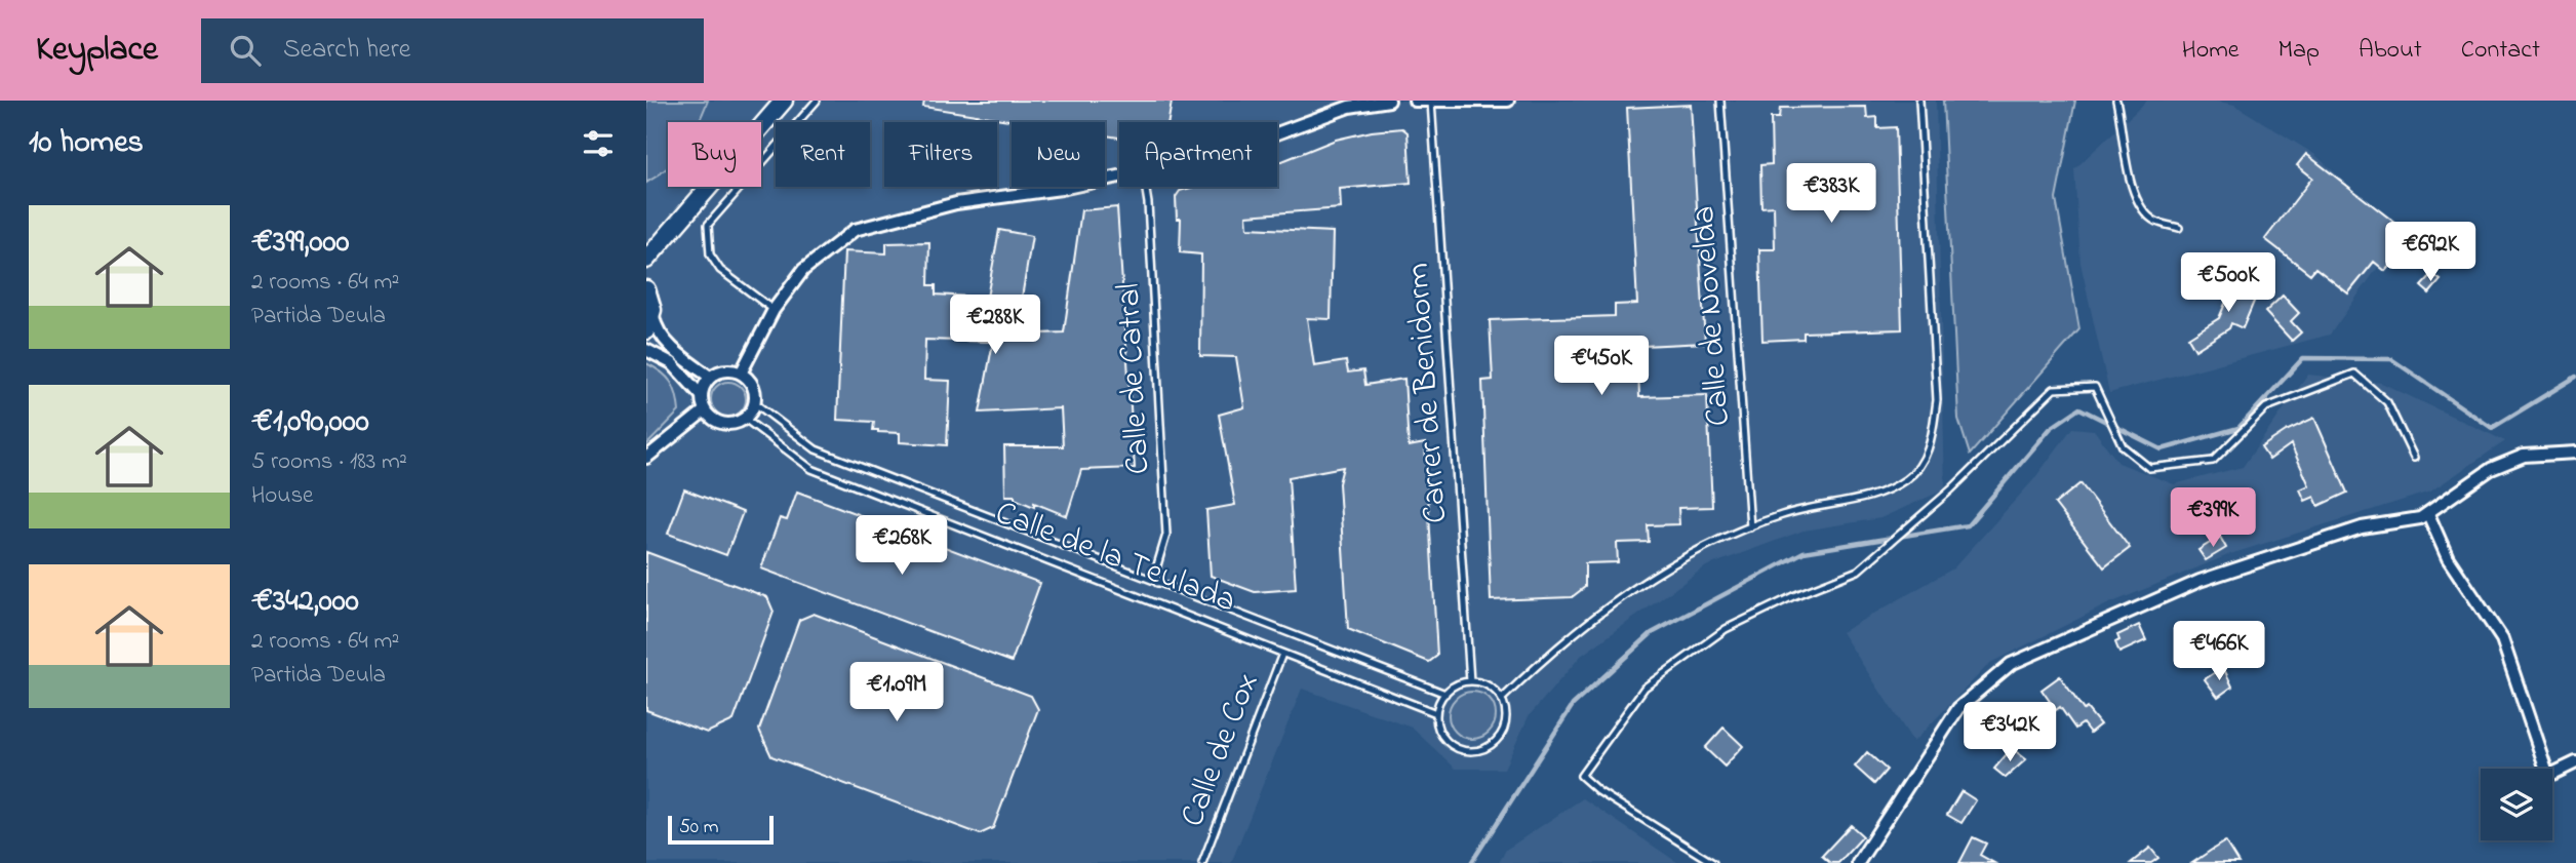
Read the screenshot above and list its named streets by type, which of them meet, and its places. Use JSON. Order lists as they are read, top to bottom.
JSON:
{
  "streets": {
    "lane": [
      "Calle de Novelda",
      "Calle de Catral",
      "Carrer de Benidorm",
      "Calle de la Teulada",
      "Calle de Cox"
    ]
  },
  "crossings": [
    ["Calle de Catral", "Calle de la Teulada"],
    ["Carrer de Benidorm", "Calle de la Teulada"],
    ["Calle de la Teulada", "Calle de Cox"]
  ],
  "scale_bar": "50 m",
  "page": {
    "header": "Keyplace",
    "search": "Search here",
    "nav": [
      "Home",
      "Map",
      "About",
      "Contact"
    ],
    "heading": "10 homes",
    "chip": [
      "Buy",
      "Rent",
      "Filters",
      "New",
      "Apartment"
    ],
    "price": [
      "€383K",
      "€692K",
      "€500K",
      "€288K",
      "€450K",
      "€399K",
      "€268K",
      "€466K",
      "€1.09M",
      "€342K"
    ],
    "list": [
      {
        "name": "€399,000",
        "note": "2 rooms · 64 m² · Partida Deula"
      },
      {
        "name": "€1,090,000",
        "note": "5 rooms · 183 m² · House"
      },
      {
        "name": "€342,000",
        "note": "2 rooms · 64 m² · Partida Deula"
      }
    ],
    "scale": "50 m"
  }
}
